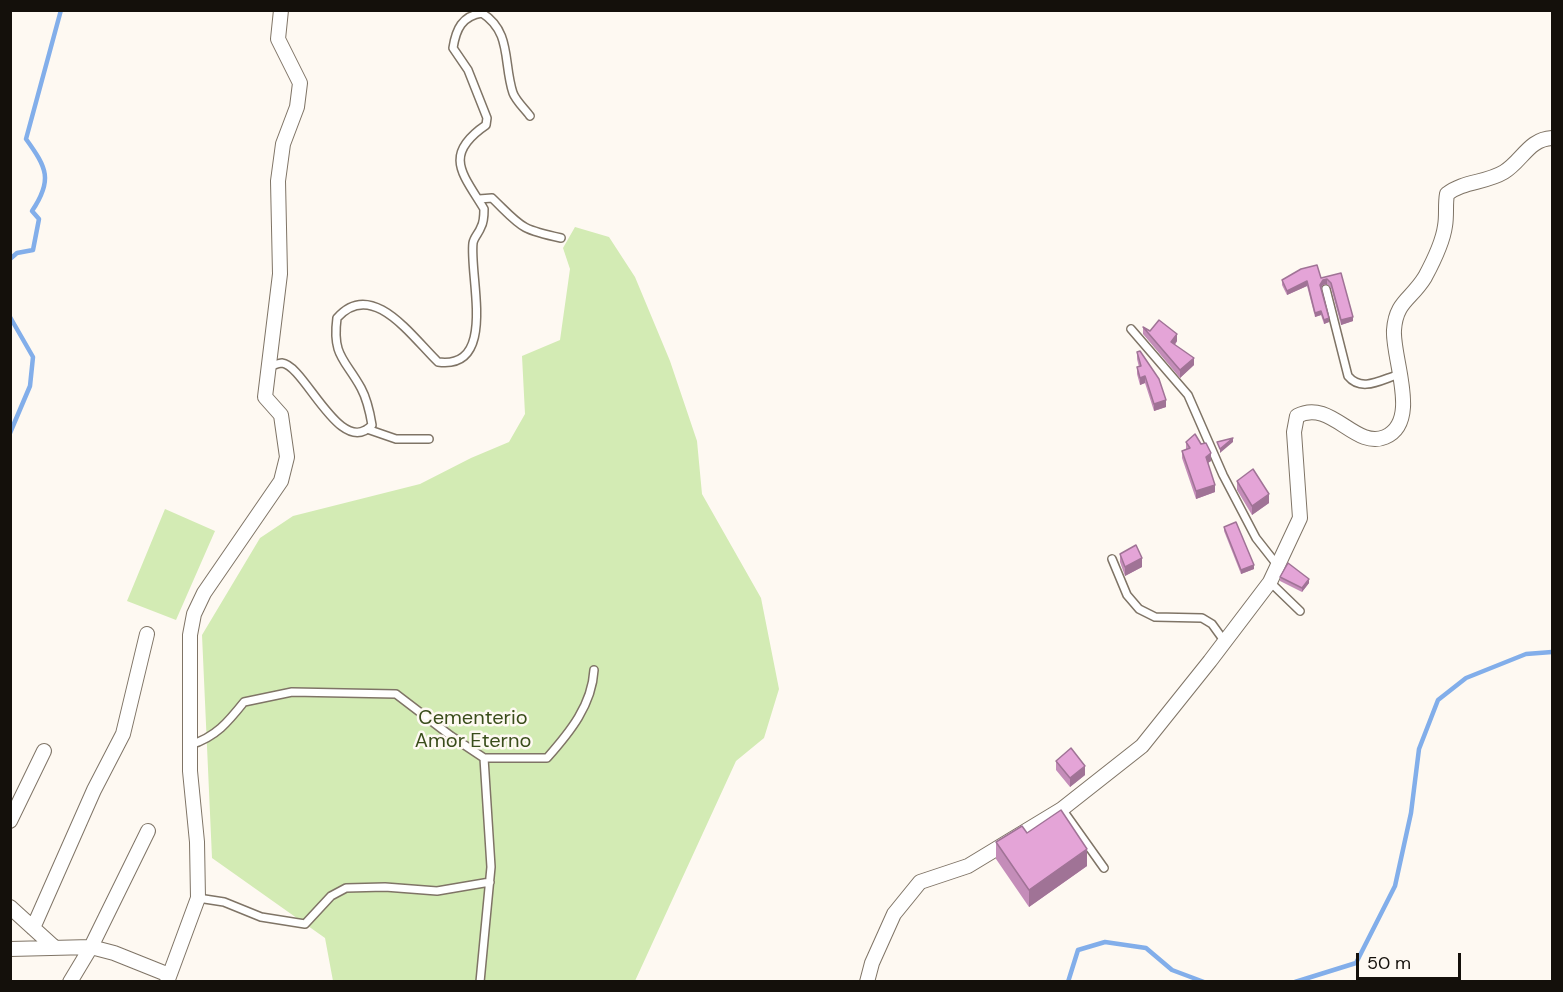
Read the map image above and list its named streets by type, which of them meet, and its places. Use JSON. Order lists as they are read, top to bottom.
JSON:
{
  "parks": ["Cementerio Amor Eterno"],
  "scale_bar": "50 m"
}
